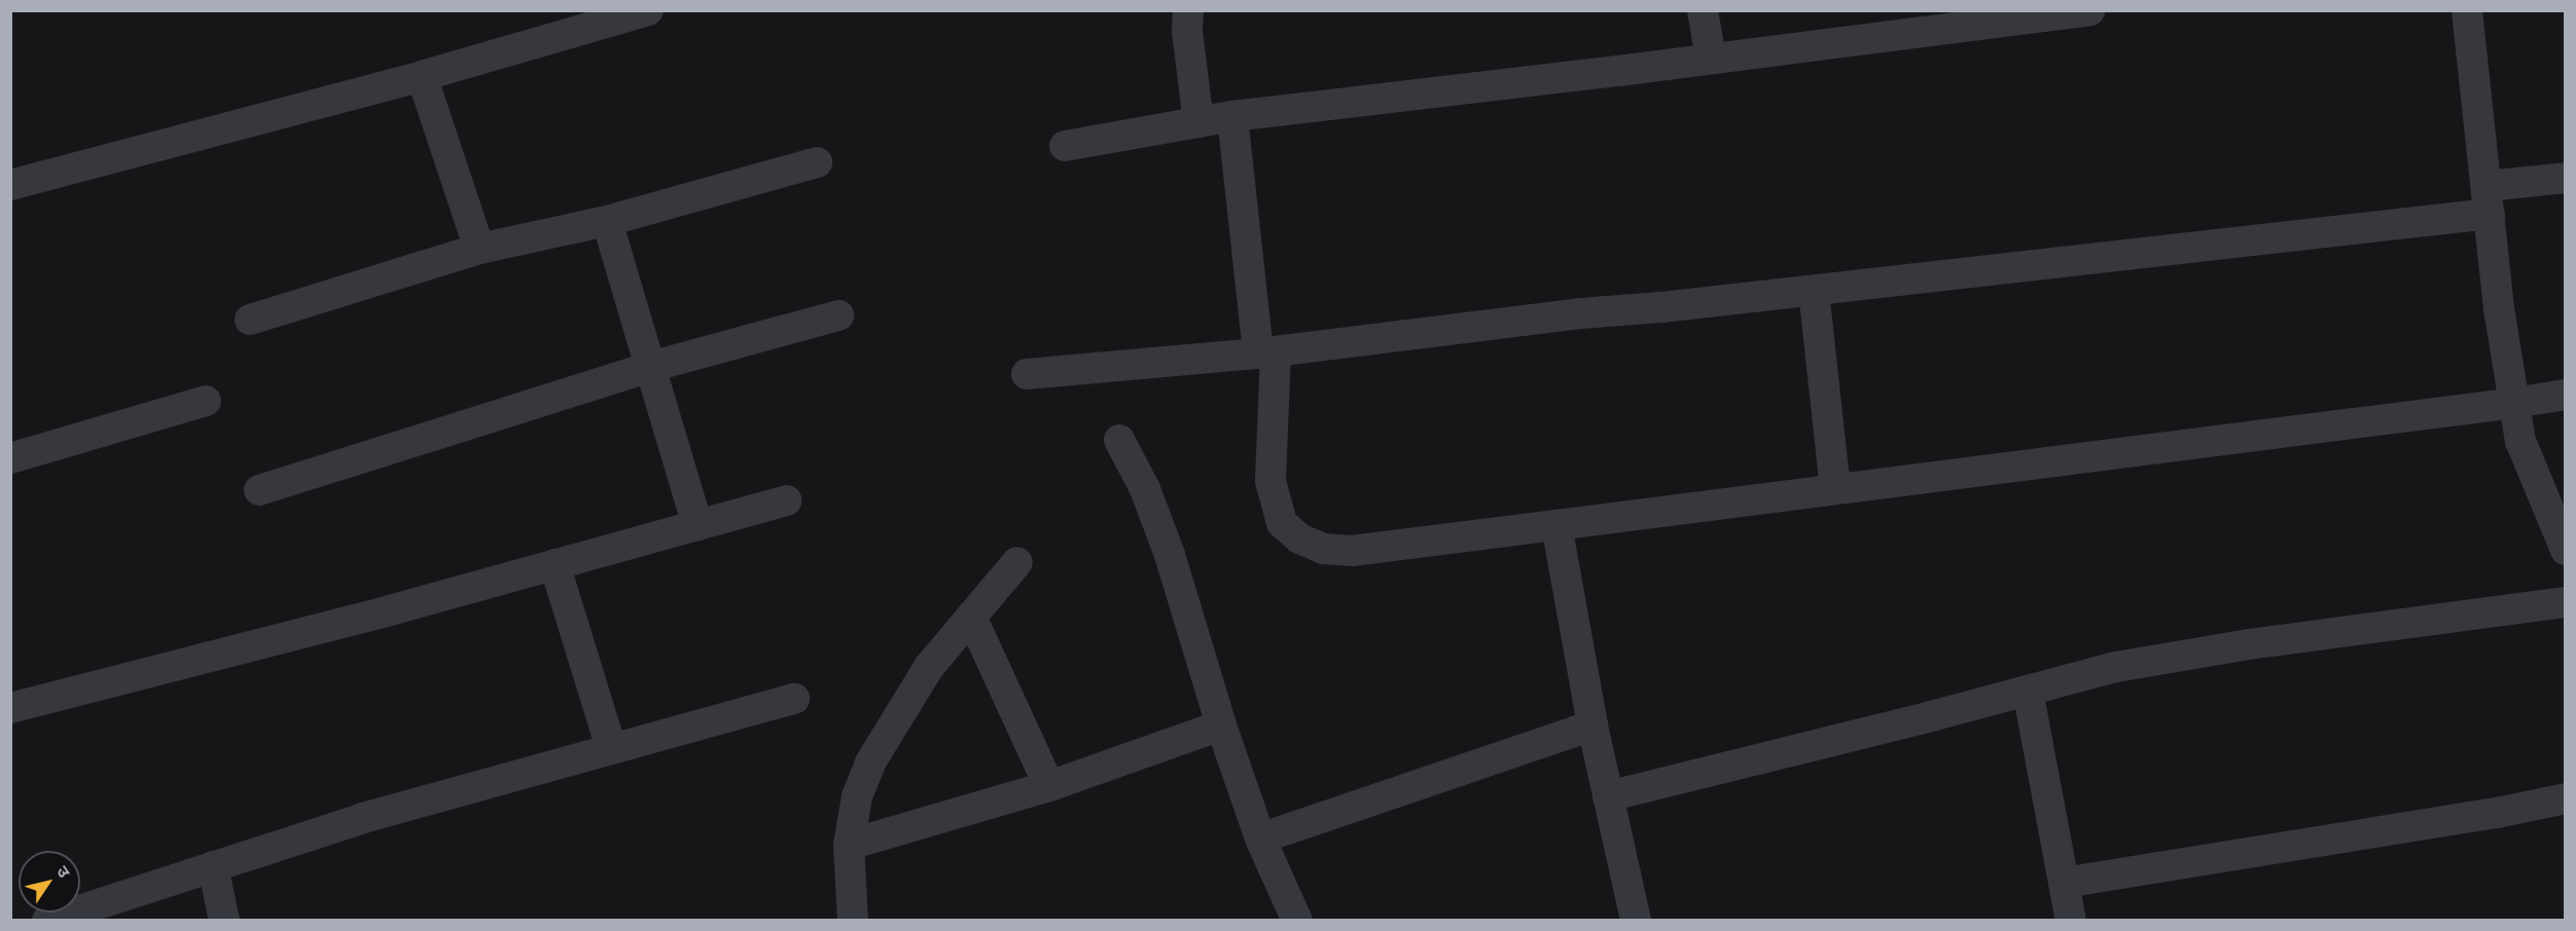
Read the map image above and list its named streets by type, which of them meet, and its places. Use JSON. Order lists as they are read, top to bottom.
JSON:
{
  "north": "top right"
}
